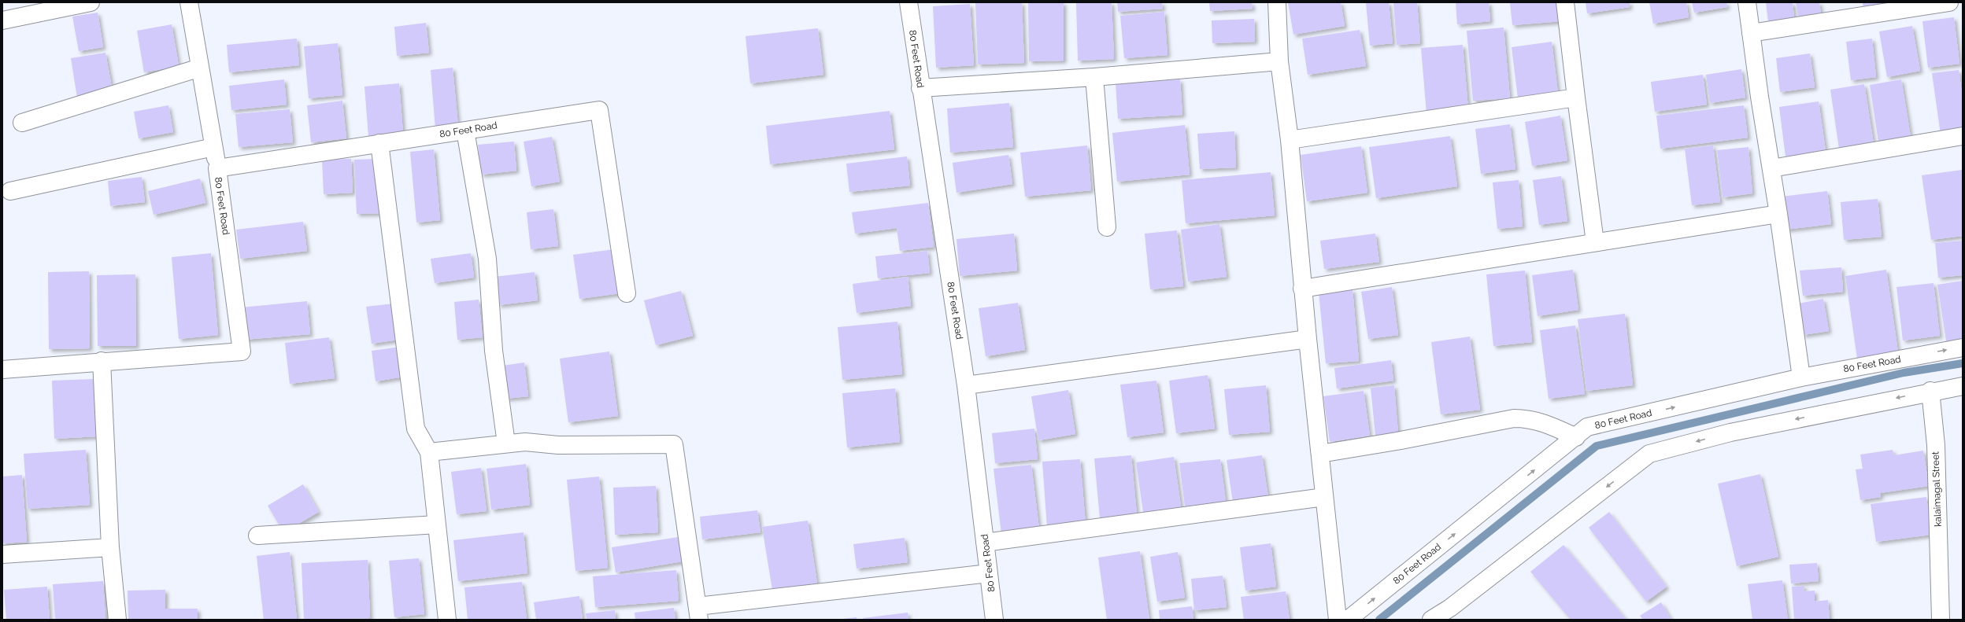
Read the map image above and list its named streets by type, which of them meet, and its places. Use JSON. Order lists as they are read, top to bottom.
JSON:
{
  "streets": {
    "street": ["80 Feet Road", "kalaimagal Street"]
  }
}
